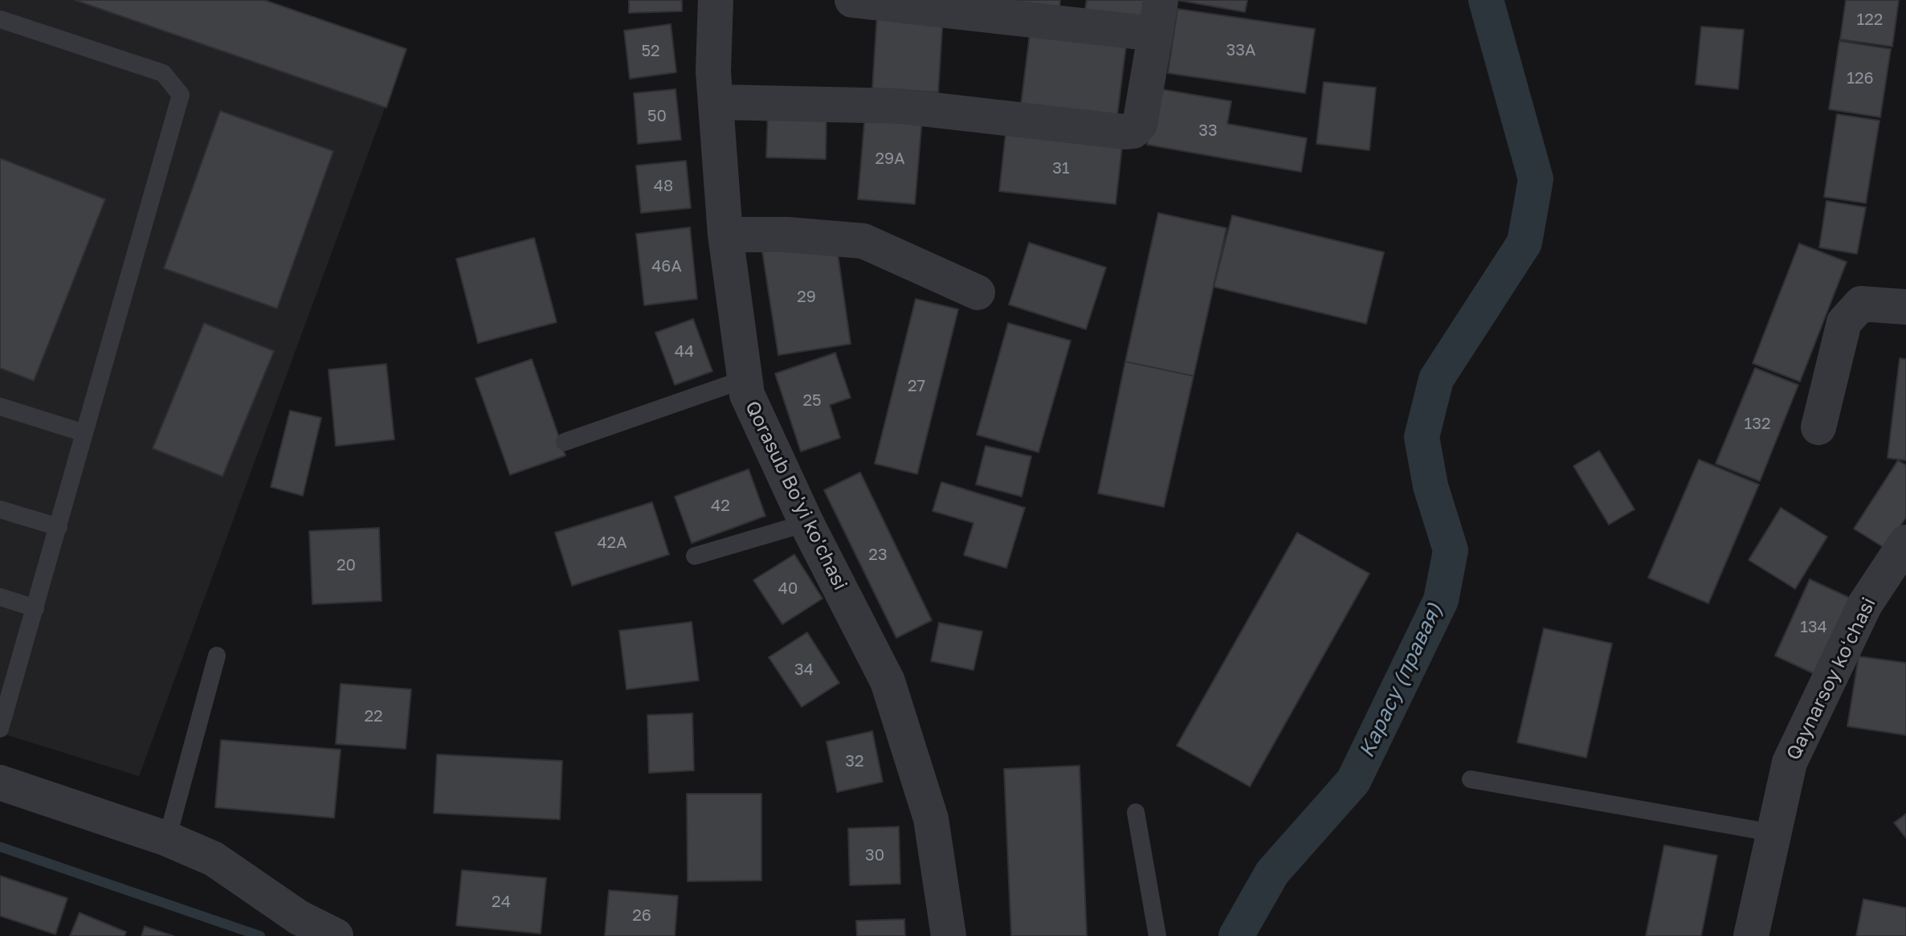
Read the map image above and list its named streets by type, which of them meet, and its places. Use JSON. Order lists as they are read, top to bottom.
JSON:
{
  "streets": {
    "street": ["Qorasub Bo'yi ko'chasi", "Qaynarsoy koʻchasi"]
  },
  "water": ["Карасу (правая)"],
  "house_numbers": [
    "122",
    "33A",
    "52",
    "126",
    "50",
    "33",
    "29A",
    "31",
    "48",
    "46A",
    "29",
    "44",
    "27",
    "25",
    "132",
    "42",
    "42A",
    "23",
    "20",
    "40",
    "134",
    "34",
    "22",
    "32",
    "30",
    "24",
    "26"
  ]
}
